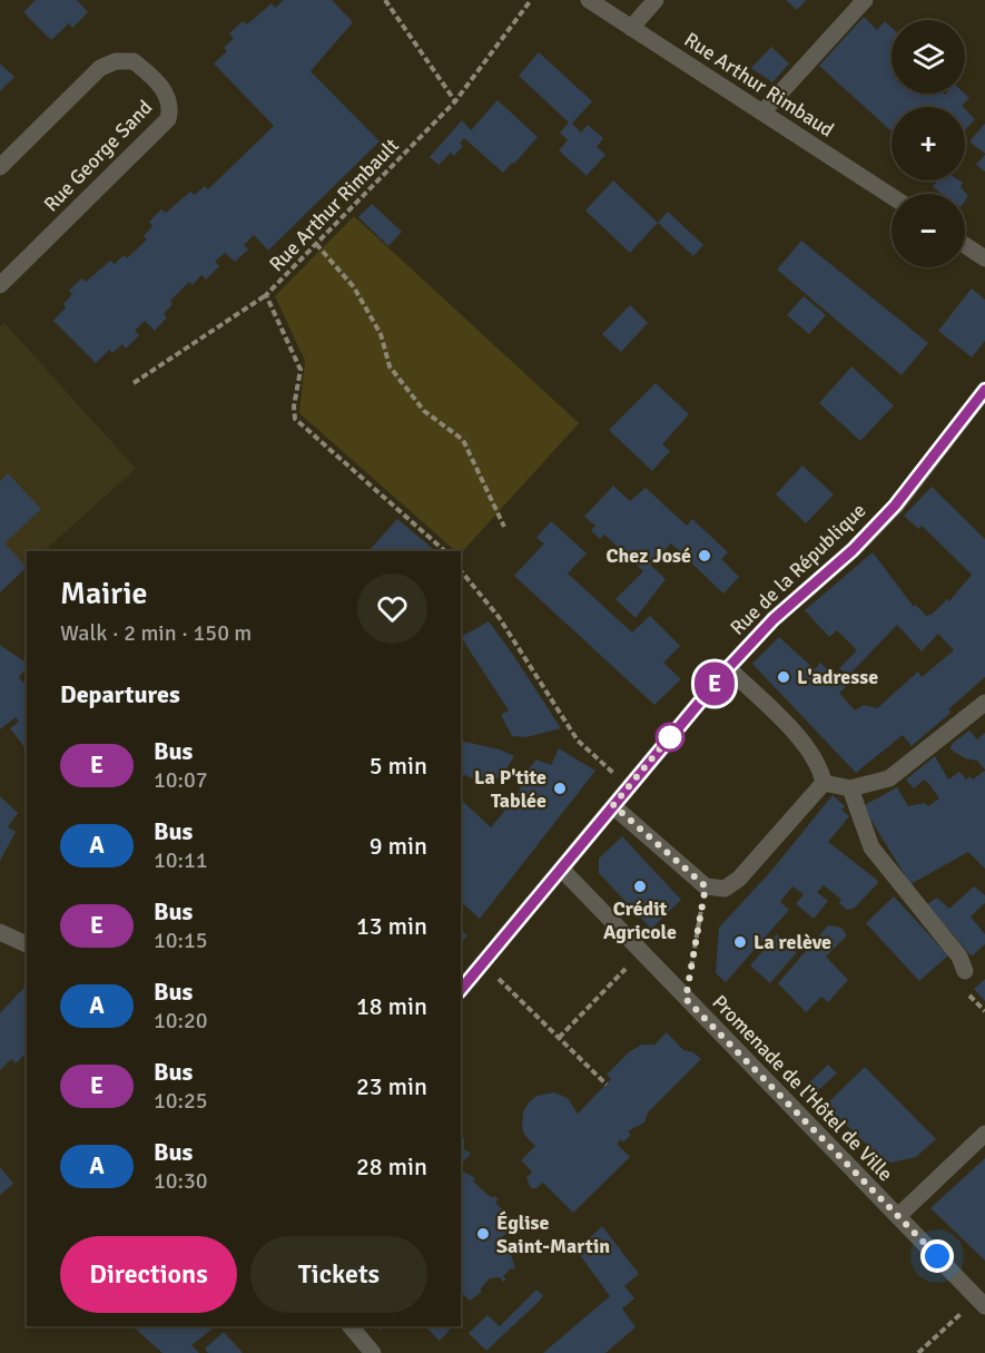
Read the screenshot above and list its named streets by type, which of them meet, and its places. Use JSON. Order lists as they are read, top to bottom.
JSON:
{
  "streets": {
    "street": [
      "Rue Arthur Rimbaud",
      "Rue George Sand",
      "Rue de la République",
      "Promenade de l'Hôtel de Ville"
    ],
    "path": ["Rue Arthur Rimbault"]
  },
  "crossings": [
    ["Rue de la République", "Promenade de l'Hôtel de Ville"]
  ],
  "places": [
    "Chez José",
    "L'adresse",
    "La P'tite Tablée",
    "Crédit Agricole",
    "La relève",
    "Église Saint-Martin"
  ],
  "lines": ["bus line E"],
  "page": {
    "on_map": "E",
    "map_buttons": ["+", "−"],
    "heading": [
      ["Mairie", "Walk · 2 min · 150 m"],
      "Departures"
    ],
    "list": [
      {
        "mark": "E",
        "name": "Bus",
        "note": "10:07",
        "value": "5 min"
      },
      {
        "mark": "A",
        "name": "Bus",
        "note": "10:11",
        "value": "9 min"
      },
      {
        "mark": "E",
        "name": "Bus",
        "note": "10:15",
        "value": "13 min"
      },
      {
        "mark": "A",
        "name": "Bus",
        "note": "10:20",
        "value": "18 min"
      },
      {
        "mark": "E",
        "name": "Bus",
        "note": "10:25",
        "value": "23 min"
      },
      {
        "mark": "A",
        "name": "Bus",
        "note": "10:30",
        "value": "28 min"
      }
    ],
    "buttons": ["Directions", "Tickets"]
  }
}
